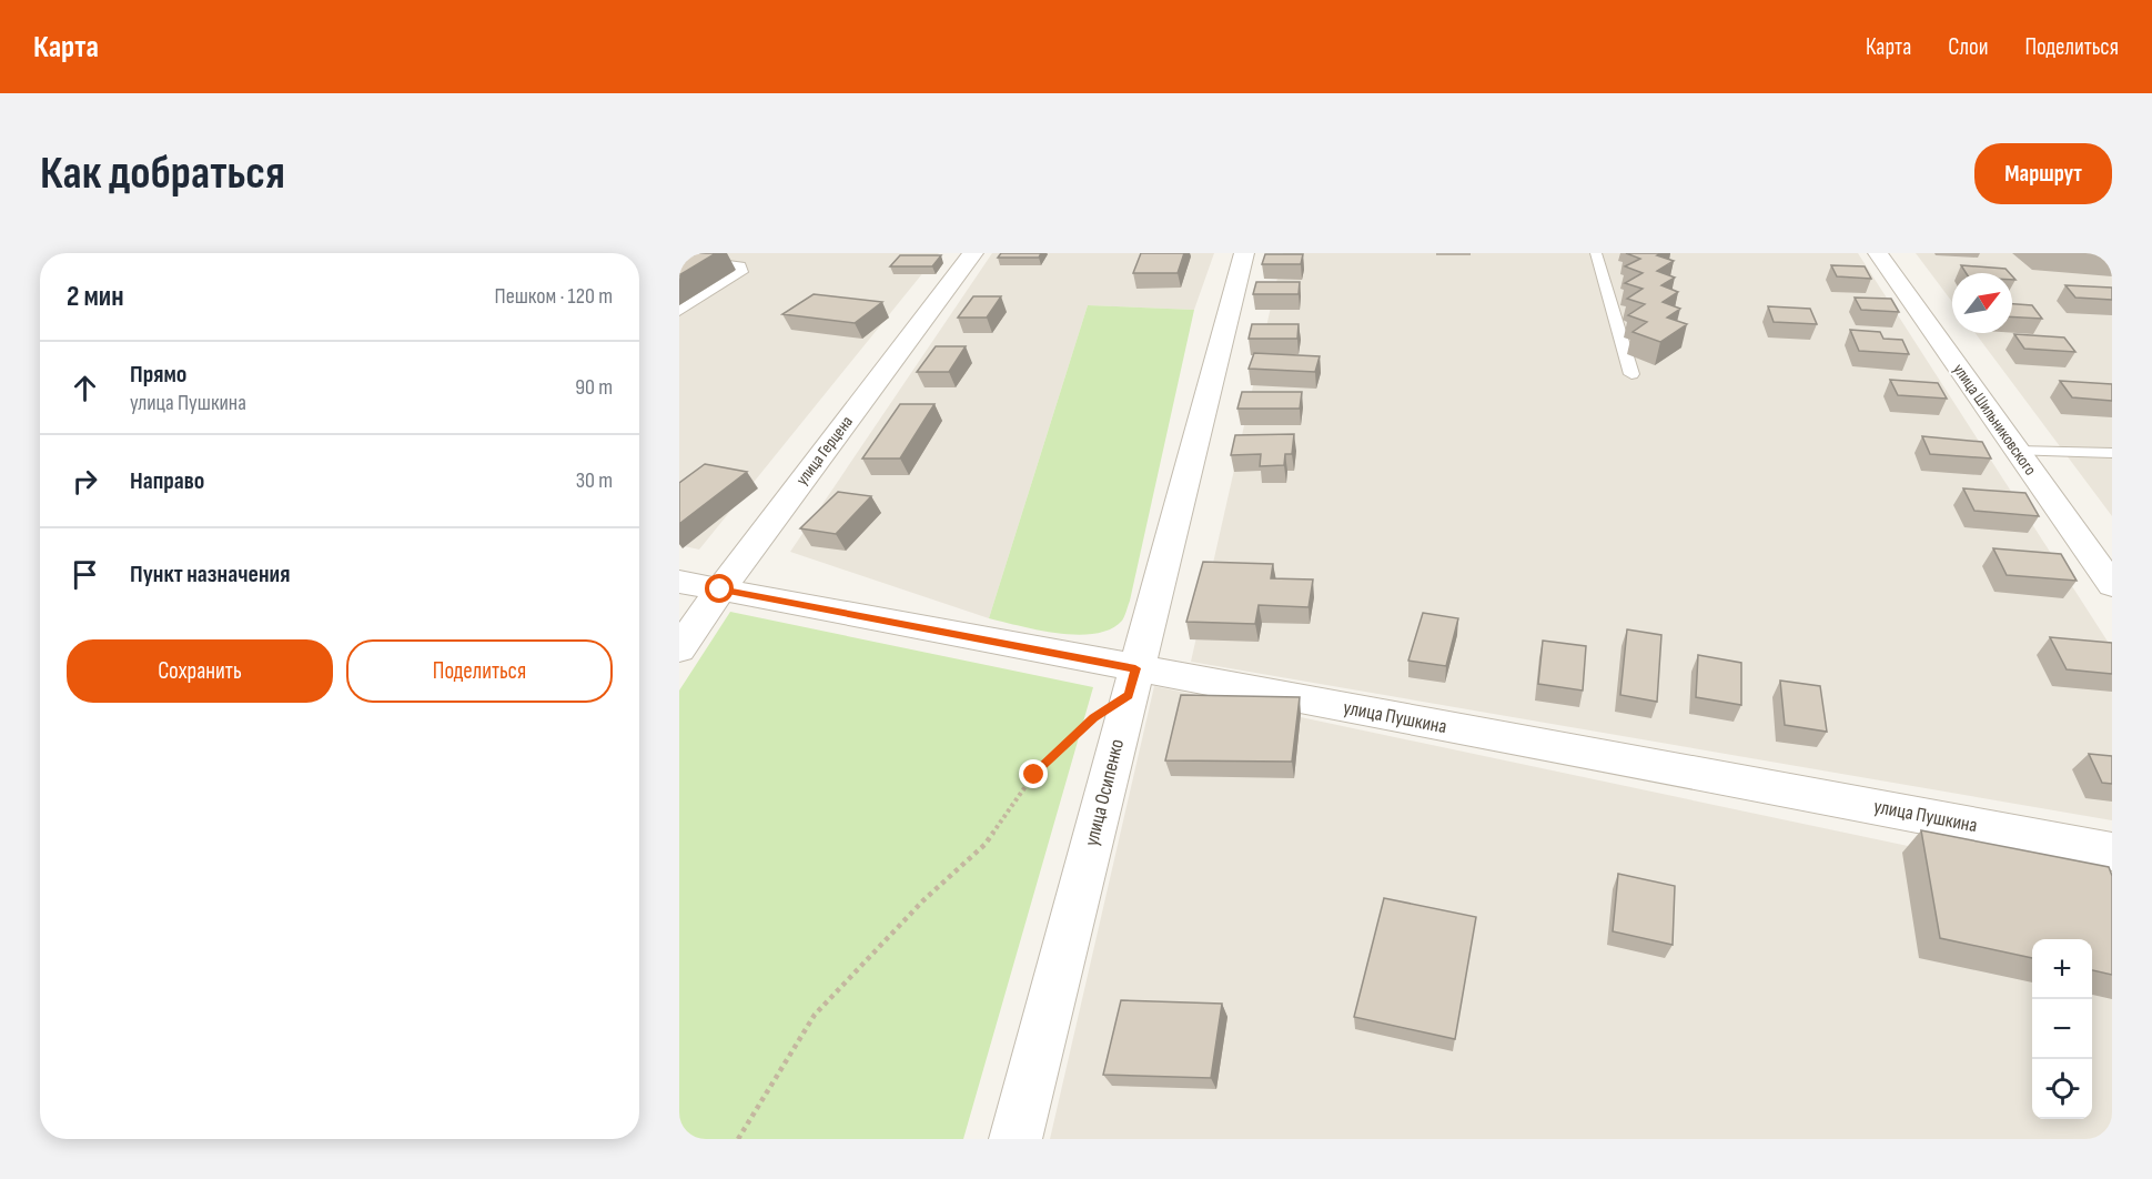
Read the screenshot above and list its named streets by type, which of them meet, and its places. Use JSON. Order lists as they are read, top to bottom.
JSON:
{
  "streets": {
    "street": [
      "улица Шильниковского",
      "улица Герцена",
      "улица Пушкина",
      "улица Осипенко"
    ]
  },
  "crossings": [
    ["улица Герцена", "улица Пушкина"],
    ["улица Пушкина", "улица Осипенко"]
  ],
  "north": "top right",
  "page": {
    "header": "Карта",
    "nav": ["Карта", "Слои", "Поделиться"],
    "buttons": [
      "Маршрут",
      ["Сохранить", "Поделиться"]
    ],
    "title": "Как добраться",
    "heading": ["2 мин", "Пешком · 120 m"],
    "list": [
      ["Прямо", "улица Пушкина", "90 m"],
      ["Направо", "30 m"],
      "Пункт назначения"
    ],
    "map_buttons": ["+", "−"]
  }
}
